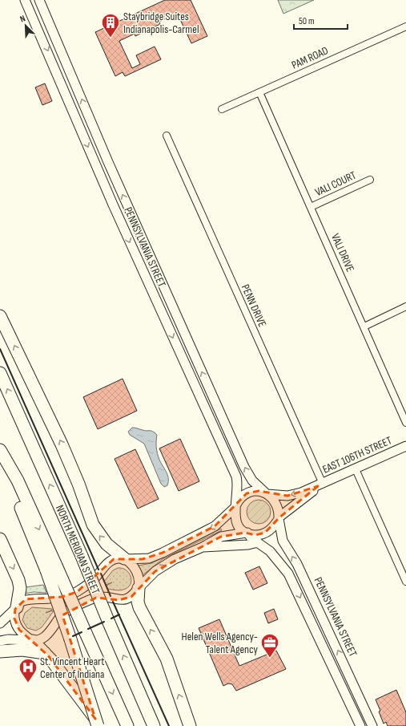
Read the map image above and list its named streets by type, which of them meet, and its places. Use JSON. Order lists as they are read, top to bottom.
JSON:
{
  "streets": {
    "highway": ["NORTH MERIDIAN STREET"],
    "main road": ["PENNSYLVANIA STREET", "EAST 106TH STREET"],
    "street": [
      "PAM ROAD",
      "VALI COURT",
      "VALI DRIVE",
      "PENN DRIVE"
    ]
  },
  "crossings": [
    ["PAM ROAD", "VALI DRIVE"],
    ["VALI COURT", "VALI DRIVE"],
    ["PENNSYLVANIA STREET", "EAST 106TH STREET"],
    ["PENN DRIVE", "EAST 106TH STREET"]
  ],
  "places": {
    "building": ["Staybridge Suites Indianapolis-Carmel"],
    "office": ["Helen Wells Agency- Talent Agency"],
    "hospital": ["St. Vincent Heart Center of Indiana"]
  },
  "scale_bar": "50 m",
  "north": "top left"
}
